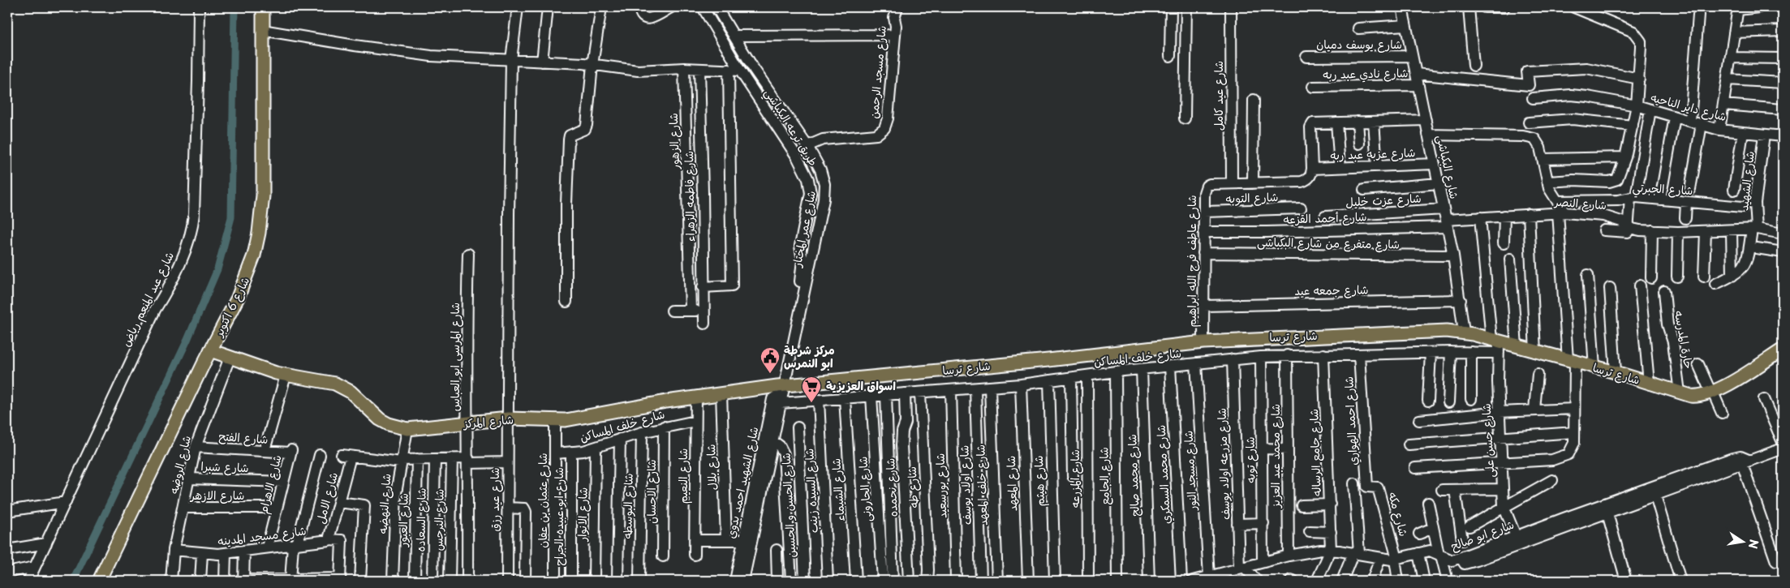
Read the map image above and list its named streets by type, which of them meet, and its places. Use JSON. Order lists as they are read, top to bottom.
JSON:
{
  "streets": {
    "main road": ["شارع 6 اكتوبر", "شارع ترسا", "شارع المركز"],
    "street": [
      "شارع يوسف دميان",
      "شارع مسجد الرحمن",
      "شارع نادي عبد ربه",
      "شارع عيد كامل",
      "شارع داير الناحيه",
      "طريق ترعه البكباشي",
      "شارع الزهور",
      "شارع عزبه عبد ربه",
      "شارع البكباشى",
      "شارع الشهيد",
      "شارع الجبرتي",
      "شارع فاطمه الزهراء",
      "شارع التوبه",
      "شارع عزت خليل",
      "شارع النصر",
      "شارع أحمد القزعه",
      "شارع عمر المختار",
      "شارع متفرع من شارع البكباشى",
      "شارع عاطف فرج الله ابراهيم",
      "شارع جمعه عيد",
      "شارع عبد المنعم رياض",
      "حارة المدرسه",
      "شارع المرسى ابو العباس",
      "شارع خلف المساكن",
      "شارع احمد الهواري",
      "شارع الفتح",
      "شارع حسن على",
      "شارع جامع الرساله",
      "شارع محمد عبد العزيز",
      "شارع توبه",
      "شارع مزرعه اولاد يوسف",
      "شارع الروضه",
      "شارع شبرا",
      "شارع بلال",
      "شارع مسجد النور",
      "شارع محمد السمكري",
      "شارع محمد صالح",
      "شارع النعيم",
      "شارع الجامع",
      "شارع المزرعه",
      "شارع هيثم",
      "شارع الشهيد احمد بدوي",
      "شارع المعهد",
      "شارع الاهرام",
      "شارع اولاد يوسف",
      "شارع خلف المعهد",
      "شارع بورسعيد",
      "شارع نحمده",
      "شارع طه",
      "شارع الحارونى",
      "شارع الشيماء",
      "شارع السيده زينب",
      "شارع الاحسان",
      "شارع الازهر",
      "شارع الامل",
      "شارع عيد رزق",
      "شارع عثمان بن عفان",
      "شارع النهضه",
      "شارع الحسن و الحسين",
      "شارع البوسطه",
      "شارع الانوار",
      "شارع مكه",
      "شارع ابو عبيده الجراح",
      "شارع العبور",
      "شارع السعاده",
      "شارع النرجس",
      "شارع ابو صالح",
      "شارع مسجد المدينه"
    ]
  },
  "crossings": [
    ["شارع يوسف دميان", "شارع البكباشى"],
    ["شارع مسجد الرحمن", "شارع عمر المختار"],
    ["شارع نادي عبد ربه", "شارع البكباشى"],
    ["شارع عيد كامل", "شارع عاطف فرج الله ابراهيم"],
    ["شارع داير الناحيه", "شارع الشهيد"],
    ["طريق ترعه البكباشي", "شارع عمر المختار"],
    ["شارع عزبه عبد ربه", "شارع البكباشى"],
    ["شارع عزبه عبد ربه", "شارع عاطف فرج الله ابراهيم"],
    ["شارع البكباشى", "شارع عزت خليل"],
    ["شارع البكباشى", "شارع النصر"],
    ["شارع البكباشى", "شارع أحمد القزعه"],
    ["شارع البكباشى", "شارع متفرع من شارع البكباشى"],
    ["شارع البكباشى", "شارع جمعه عيد"],
    ["شارع البكباشى", "شارع ترسا"],
    ["شارع الشهيد", "شارع النصر"],
    ["شارع التوبه", "شارع عاطف فرج الله ابراهيم"],
    ["شارع النصر", "شارع أحمد القزعه"],
    ["شارع النصر", "شارع حسن على"],
    ["شارع أحمد القزعه", "شارع عاطف فرج الله ابراهيم"],
    ["شارع عمر المختار", "شارع ترسا"],
    ["شارع عمر المختار", "شارع خلف المساكن"],
    ["شارع عمر المختار", "شارع المركز"],
    ["شارع عمر المختار", "شارع الشهيد احمد بدوي"],
    ["شارع متفرع من شارع البكباشى", "شارع عاطف فرج الله ابراهيم"],
    ["شارع عاطف فرج الله ابراهيم", "شارع جمعه عيد"],
    ["شارع عاطف فرج الله ابراهيم", "شارع ترسا"],
    ["شارع 6 اكتوبر", "شارع المركز"],
    ["شارع ترسا", "حارة المدرسه"],
    ["شارع ترسا", "شارع خلف المساكن"],
    ["شارع ترسا", "شارع المركز"],
    ["شارع ترسا", "شارع حسن على"],
    ["شارع ترسا", "شارع الشهيد احمد بدوي"],
    ["شارع المرسى ابو العباس", "شارع المركز"],
    ["شارع خلف المساكن", "شارع احمد الهواري"],
    ["شارع خلف المساكن", "شارع المركز"],
    ["شارع خلف المساكن", "شارع حسن على"],
    ["شارع خلف المساكن", "شارع جامع الرساله"],
    ["شارع خلف المساكن", "شارع محمد عبد العزيز"],
    ["شارع خلف المساكن", "شارع توبه"],
    ["شارع خلف المساكن", "شارع مزرعه اولاد يوسف"],
    ["شارع خلف المساكن", "شارع مسجد النور"],
    ["شارع خلف المساكن", "شارع محمد السمكري"],
    ["شارع خلف المساكن", "شارع محمد صالح"],
    ["شارع خلف المساكن", "شارع النعيم"],
    ["شارع خلف المساكن", "شارع الجامع"],
    ["شارع خلف المساكن", "شارع المزرعه"],
    ["شارع خلف المساكن", "شارع هيثم"],
    ["شارع خلف المساكن", "شارع الشهيد احمد بدوي"],
    ["شارع خلف المساكن", "شارع المعهد"],
    ["شارع خلف المساكن", "شارع اولاد يوسف"],
    ["شارع خلف المساكن", "شارع خلف المعهد"],
    ["شارع خلف المساكن", "شارع بورسعيد"],
    ["شارع خلف المساكن", "شارع نحمده"],
    ["شارع خلف المساكن", "شارع طه"],
    ["شارع خلف المساكن", "شارع الحارونى"],
    ["شارع خلف المساكن", "شارع الشيماء"],
    ["شارع خلف المساكن", "شارع السيده زينب"],
    ["شارع خلف المساكن", "شارع الاحسان"],
    ["شارع خلف المساكن", "شارع عثمان بن عفان"],
    ["شارع خلف المساكن", "شارع البوسطه"],
    ["شارع خلف المساكن", "شارع الانوار"],
    ["شارع خلف المساكن", "شارع ابو عبيده الجراح"],
    ["شارع احمد الهواري", "شارع مكه"],
    ["شارع المركز", "شارع الروضه"],
    ["شارع المركز", "شارع بلال"],
    ["شارع المركز", "شارع النعيم"],
    ["شارع المركز", "شارع الشهيد احمد بدوي"],
    ["شارع المركز", "شارع عيد رزق"],
    ["شارع المركز", "شارع عثمان بن عفان"],
    ["شارع المركز", "شارع النهضه"],
    ["شارع الفتح", "شارع الروضه"],
    ["شارع الفتح", "شارع الاهرام"],
    ["شارع حسن على", "شارع ابو صالح"],
    ["شارع جامع الرساله", "شارع ابو صالح"],
    ["شارع محمد عبد العزيز", "شارع ابو صالح"],
    ["شارع توبه", "شارع ابو صالح"],
    ["شارع مزرعه اولاد يوسف", "شارع ابو صالح"],
    ["شارع الروضه", "شارع شبرا"],
    ["شارع الروضه", "شارع الازهر"],
    ["شارع الروضه", "شارع مسجد المدينه"],
    ["شارع شبرا", "شارع الاهرام"],
    ["شارع مسجد النور", "شارع ابو صالح"],
    ["شارع الاهرام", "شارع الازهر"],
    ["شارع الاهرام", "شارع مسجد المدينه"],
    ["شارع الامل", "شارع النهضه"],
    ["شارع الامل", "شارع مسجد المدينه"],
    ["شارع مكه", "شارع ابو صالح"]
  ],
  "places": {
    "public building": ["مركز شرطة ابو النمرس"],
    "supermarket": ["اسواق العزيزية"]
  },
  "north": "right"
}
